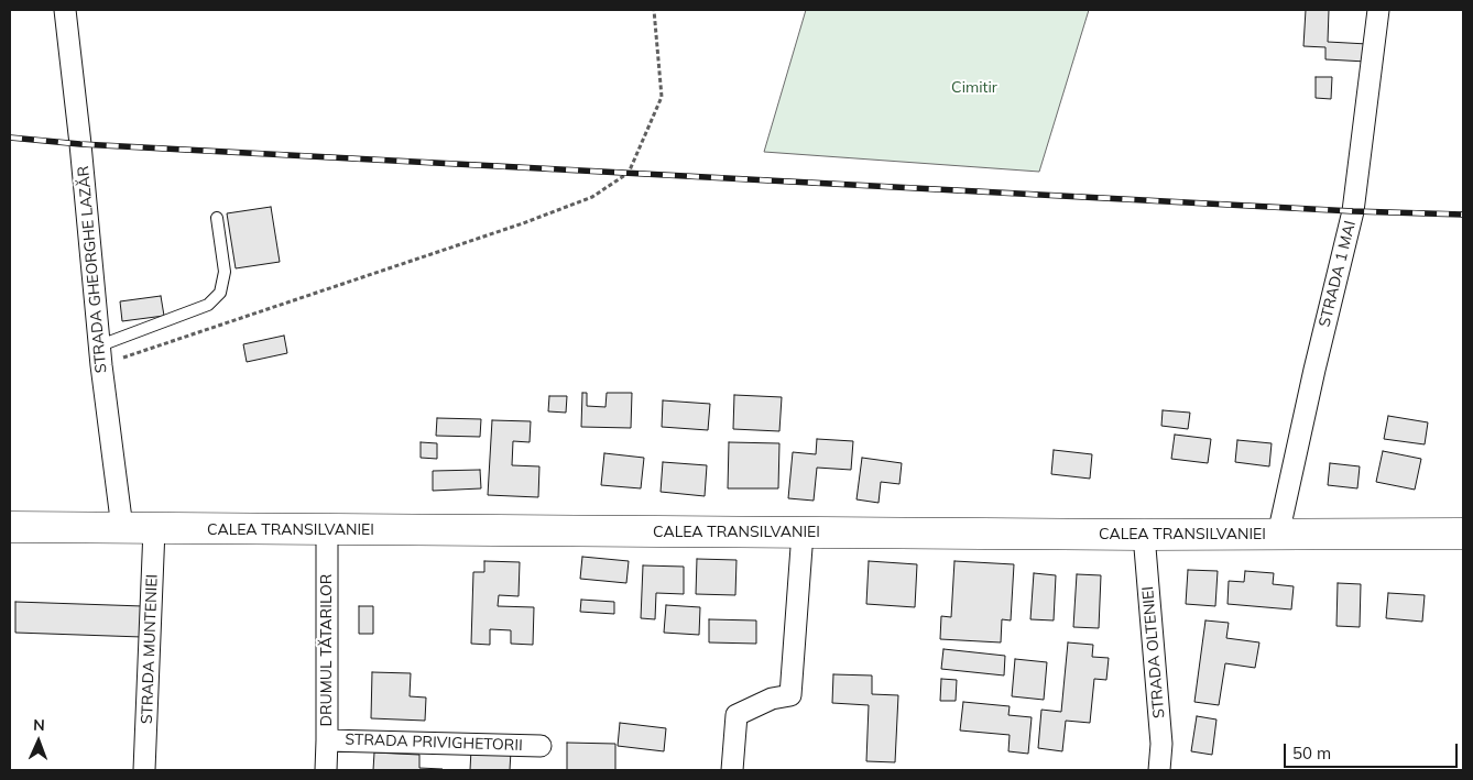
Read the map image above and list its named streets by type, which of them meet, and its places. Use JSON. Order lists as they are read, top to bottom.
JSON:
{
  "streets": {
    "highway": ["CALEA TRANSILVANIEI"],
    "street": [
      "STRADA GHEORGHE LAZĂR",
      "STRADA 1 MAI",
      "STRADA MUNTENIEI",
      "DRUMUL TĂTARILOR",
      "STRADA OLTENIEI",
      "STRADA PRIVIGHETORII"
    ]
  },
  "crossings": [
    ["STRADA GHEORGHE LAZĂR", "CALEA TRANSILVANIEI"],
    ["STRADA 1 MAI", "CALEA TRANSILVANIEI"],
    ["CALEA TRANSILVANIEI", "STRADA MUNTENIEI"],
    ["CALEA TRANSILVANIEI", "DRUMUL TĂTARILOR"],
    ["CALEA TRANSILVANIEI", "STRADA OLTENIEI"],
    ["DRUMUL TĂTARILOR", "STRADA PRIVIGHETORII"]
  ],
  "parks": ["Cimitir"],
  "scale_bar": "50 m",
  "north": "top"
}
